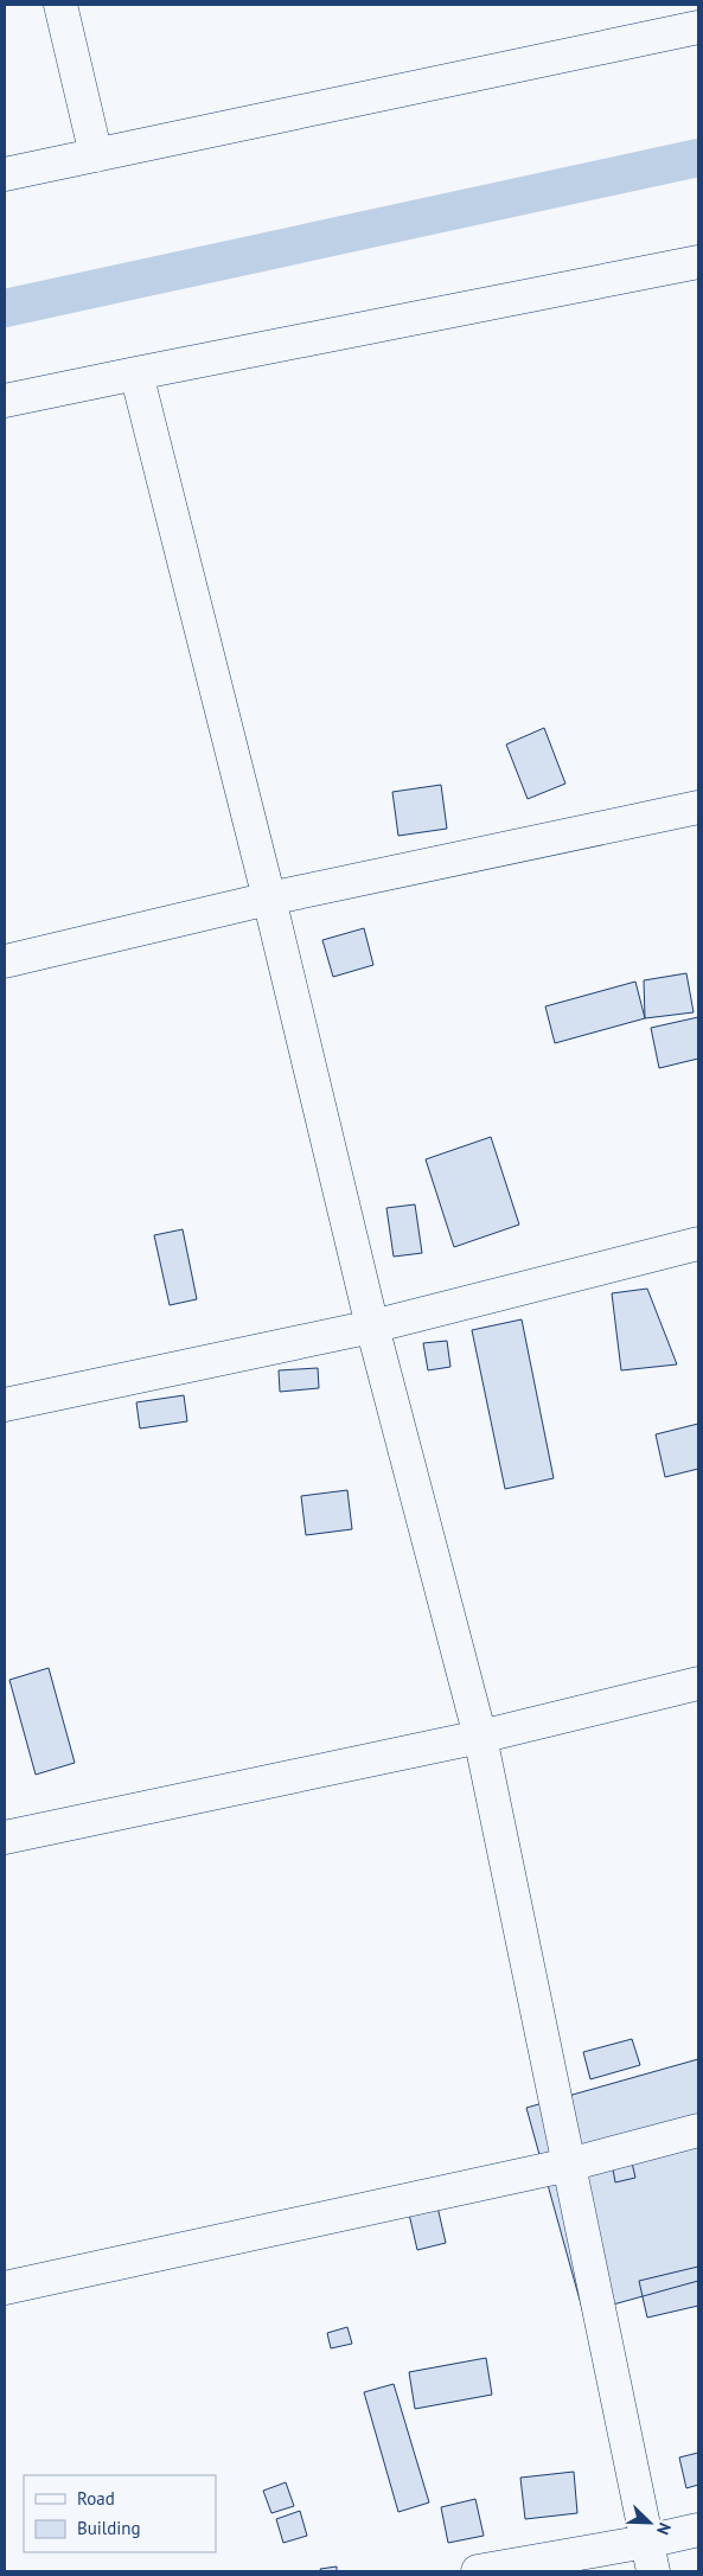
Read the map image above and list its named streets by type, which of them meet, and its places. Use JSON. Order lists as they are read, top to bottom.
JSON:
{
  "legend": ["Road", "Building"],
  "north": "bottom right"
}
